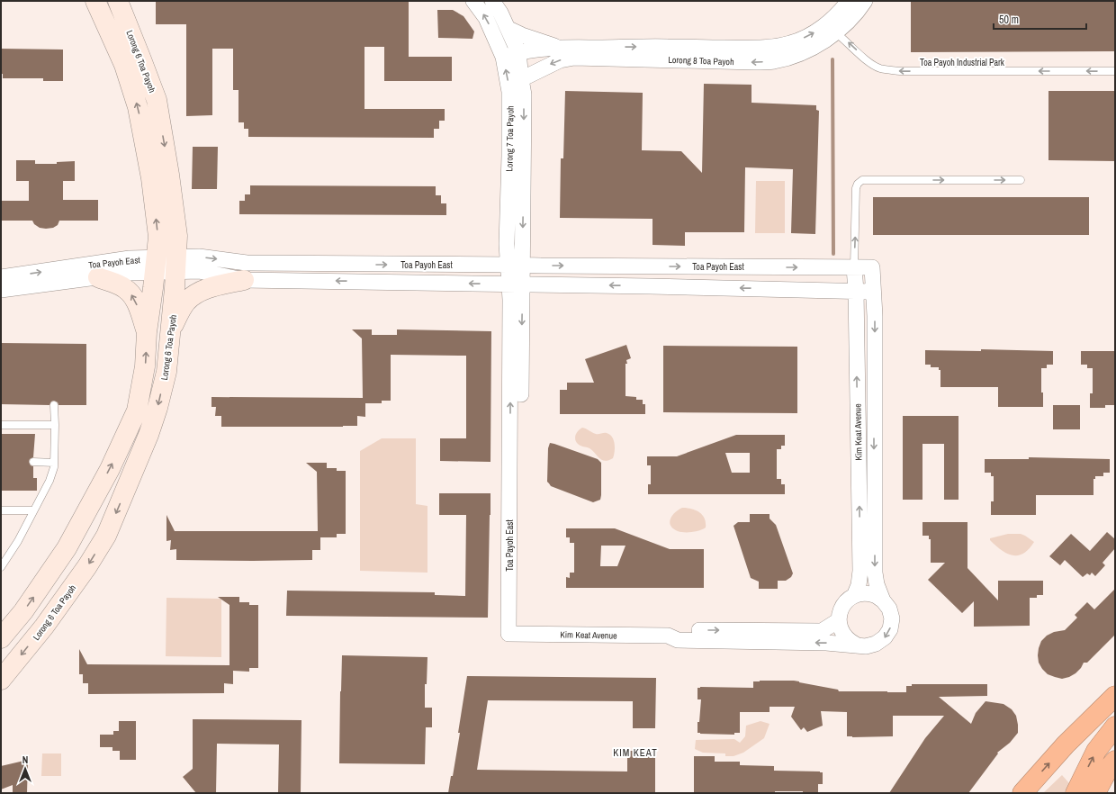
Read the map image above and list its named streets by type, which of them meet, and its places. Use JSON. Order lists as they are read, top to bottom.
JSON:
{
  "streets": {
    "main road": ["Lorong 6 Toa Payoh"],
    "street": [
      "Lorong 8 Toa Payoh",
      "Lorong 7 Toa Payoh",
      "Toa Payoh East",
      "Kim Keat Avenue"
    ],
    "lane": ["Toa Payoh Industrial Park"]
  },
  "crossings": [
    ["Lorong 8 Toa Payoh", "Toa Payoh Industrial Park"],
    ["Lorong 8 Toa Payoh", "Lorong 7 Toa Payoh"],
    ["Lorong 6 Toa Payoh", "Toa Payoh East"],
    ["Lorong 7 Toa Payoh", "Toa Payoh East"],
    ["Toa Payoh East", "Kim Keat Avenue"]
  ],
  "one_way": ["Toa Payoh Industrial Park"],
  "districts": ["KIM KEAT"],
  "scale_bar": "50 m",
  "north": "top"
}
